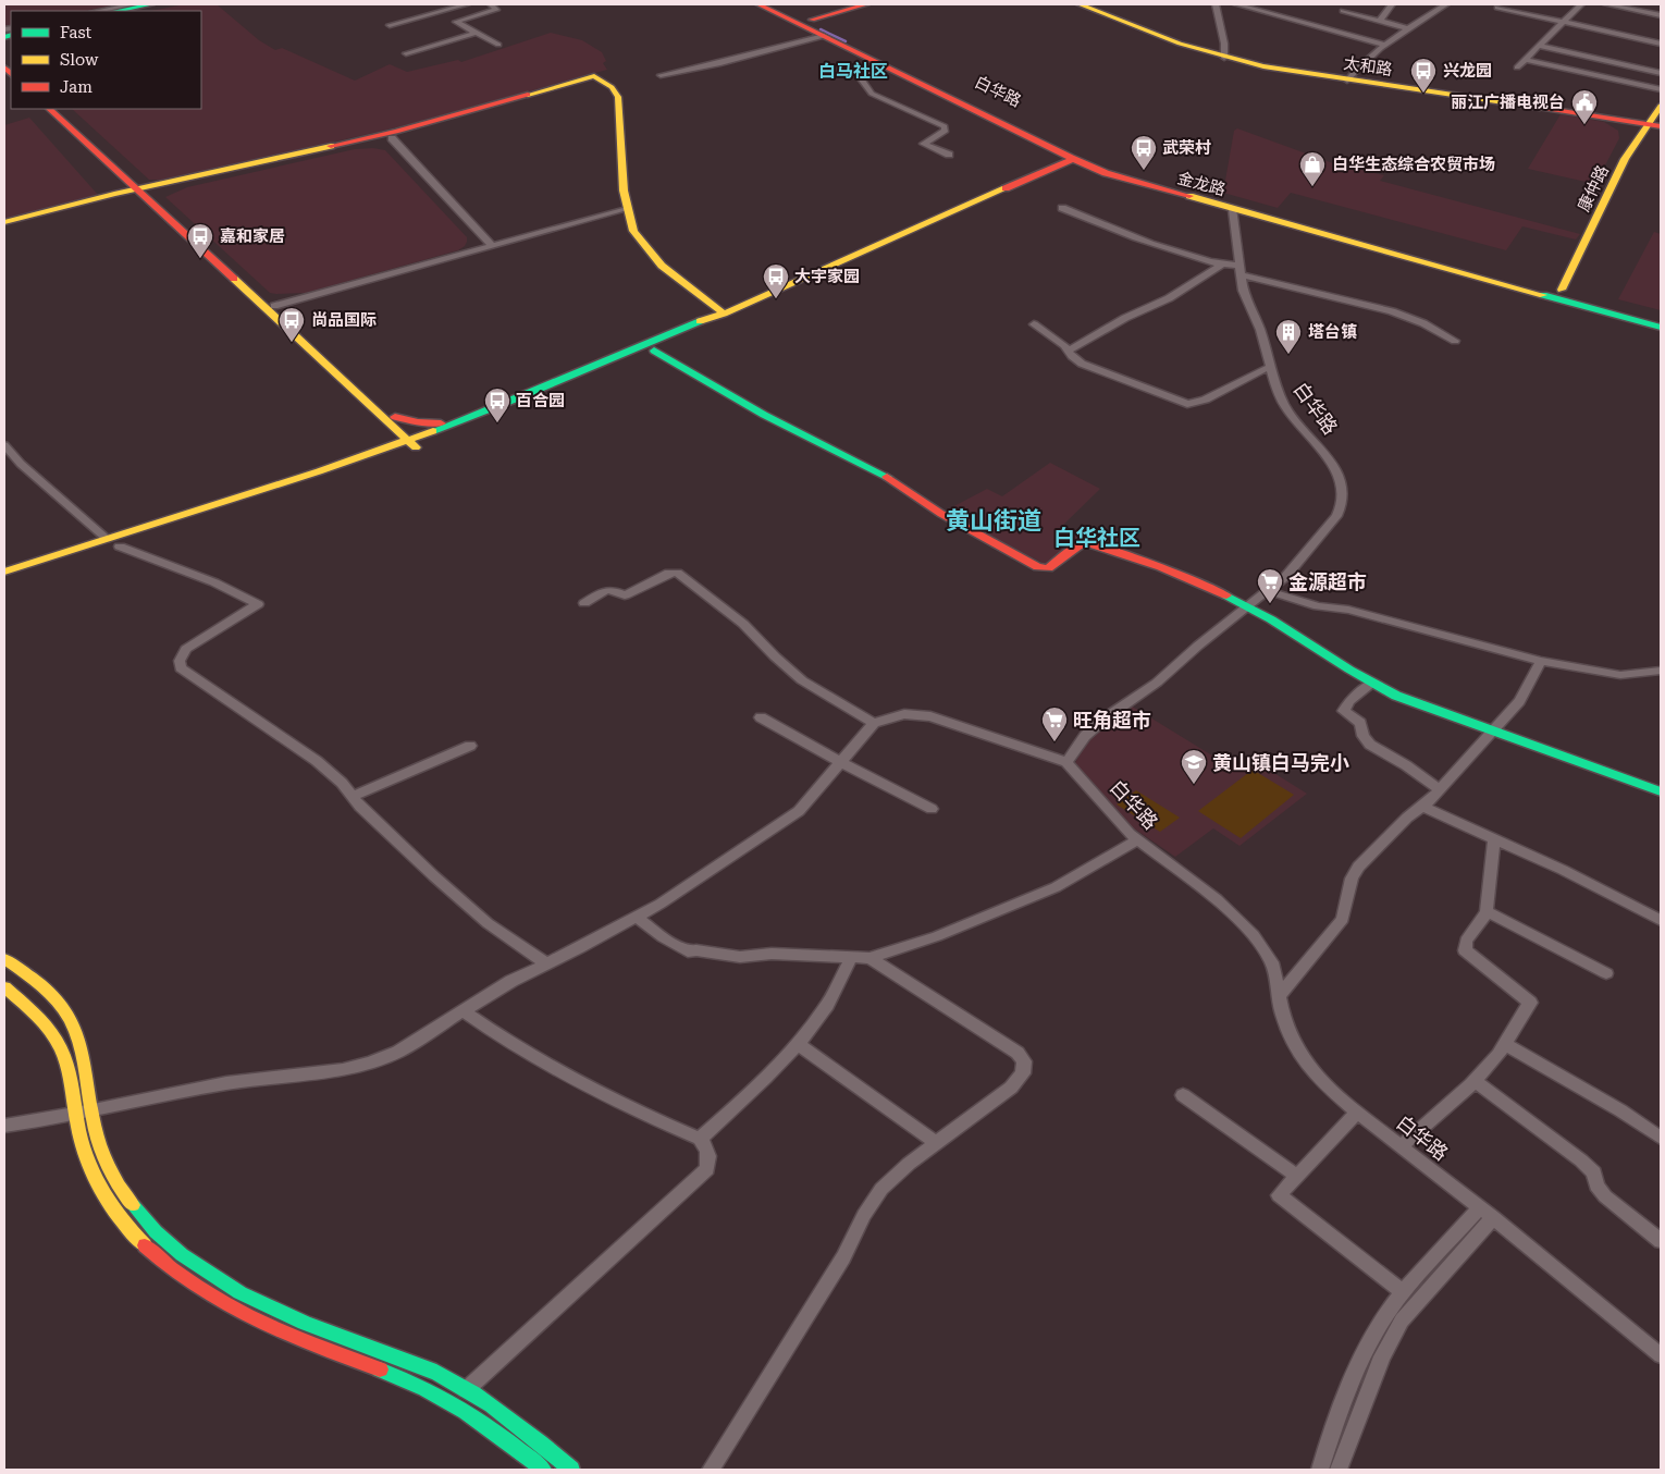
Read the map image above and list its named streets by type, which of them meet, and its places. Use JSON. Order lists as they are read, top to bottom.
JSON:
{
  "streets": {
    "main road": [
      "太和路",
      "白华路",
      "金龙路",
      "康仲路"
    ]
  },
  "crossings": [
    ["太和路", "康仲路"],
    ["白华路", "金龙路"],
    ["金龙路", "康仲路"]
  ],
  "districts": ["白马社区", "黄山街道", "白华社区"],
  "places": {
    "bus stop": [
      "兴龙园",
      "武荣村",
      "嘉和家居",
      "大宇家园",
      "尚品国际",
      "百合园"
    ],
    "public building": ["丽江广播电视台"],
    "shop": ["白华生态综合农贸市场"],
    "building": ["塔台镇"],
    "supermarket": ["金源超市", "旺角超市"],
    "school or university": ["黄山镇白马完小"]
  },
  "legend": ["Fast", "Slow", "Jam"]
}
